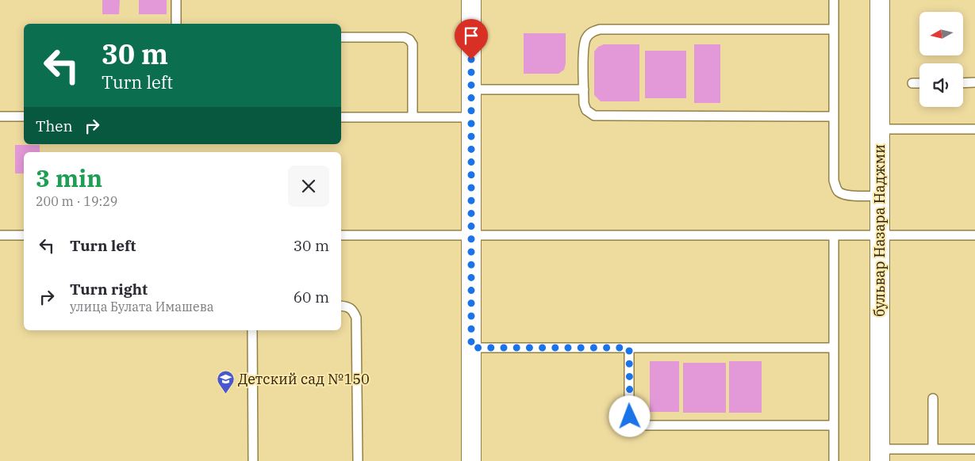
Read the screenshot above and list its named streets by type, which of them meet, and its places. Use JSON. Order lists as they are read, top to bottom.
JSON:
{
  "streets": {
    "street": ["бульвар Назара Наджми"]
  },
  "places": {
    "school or university": ["Детский сад №150"]
  },
  "north": "left",
  "page": {
    "turn": ["30 m", "Turn left"],
    "then": "Then",
    "heading": ["3 min", "200 m · 19:29"],
    "list": [
      {
        "name": "Turn left",
        "value": "30 m"
      },
      {
        "name": "Turn right",
        "note": "улица Булата Имашева",
        "value": "60 m"
      }
    ]
  }
}
